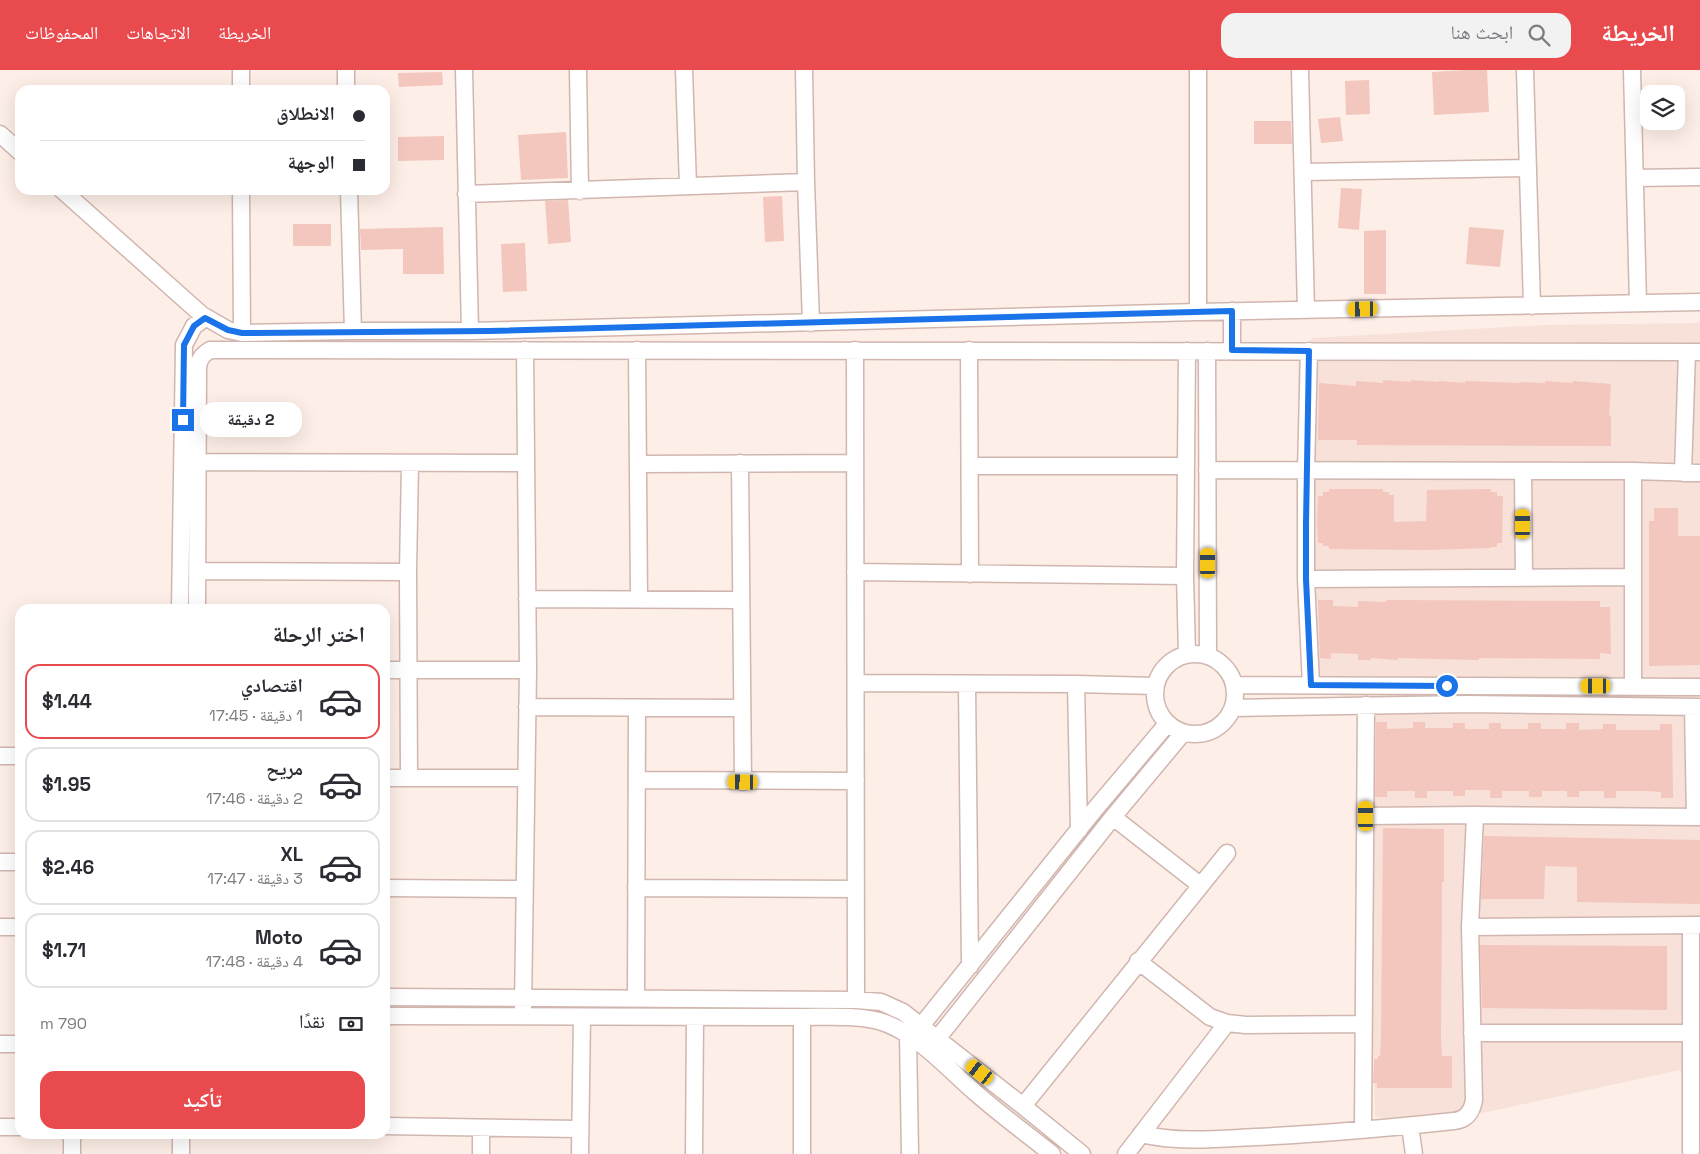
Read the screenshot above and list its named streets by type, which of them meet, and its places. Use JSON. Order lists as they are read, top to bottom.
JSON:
{
  "page": {
    "header": "الخريطة",
    "search": "ابحث هنا",
    "nav": ["الخريطة", "الاتجاهات", "المحفوظات"],
    "banner": ["الانطلاق", "الوجهة"],
    "bubble": "2 دقيقة",
    "heading": "اختر الرحلة",
    "list": [
      {
        "name": "اقتصادي",
        "note": "1 دقيقة · 17:45",
        "value": "$1.44"
      },
      {
        "name": "مريح",
        "note": "2 دقيقة · 17:46",
        "value": "$1.95"
      },
      {
        "name": "XL",
        "note": "3 دقيقة · 17:47",
        "value": "$2.46"
      },
      {
        "name": "Moto",
        "note": "4 دقيقة · 17:48",
        "value": "$1.71"
      }
    ],
    "pay": ["نقدًا", "790 m"],
    "buttons": "تأكيد"
  }
}
